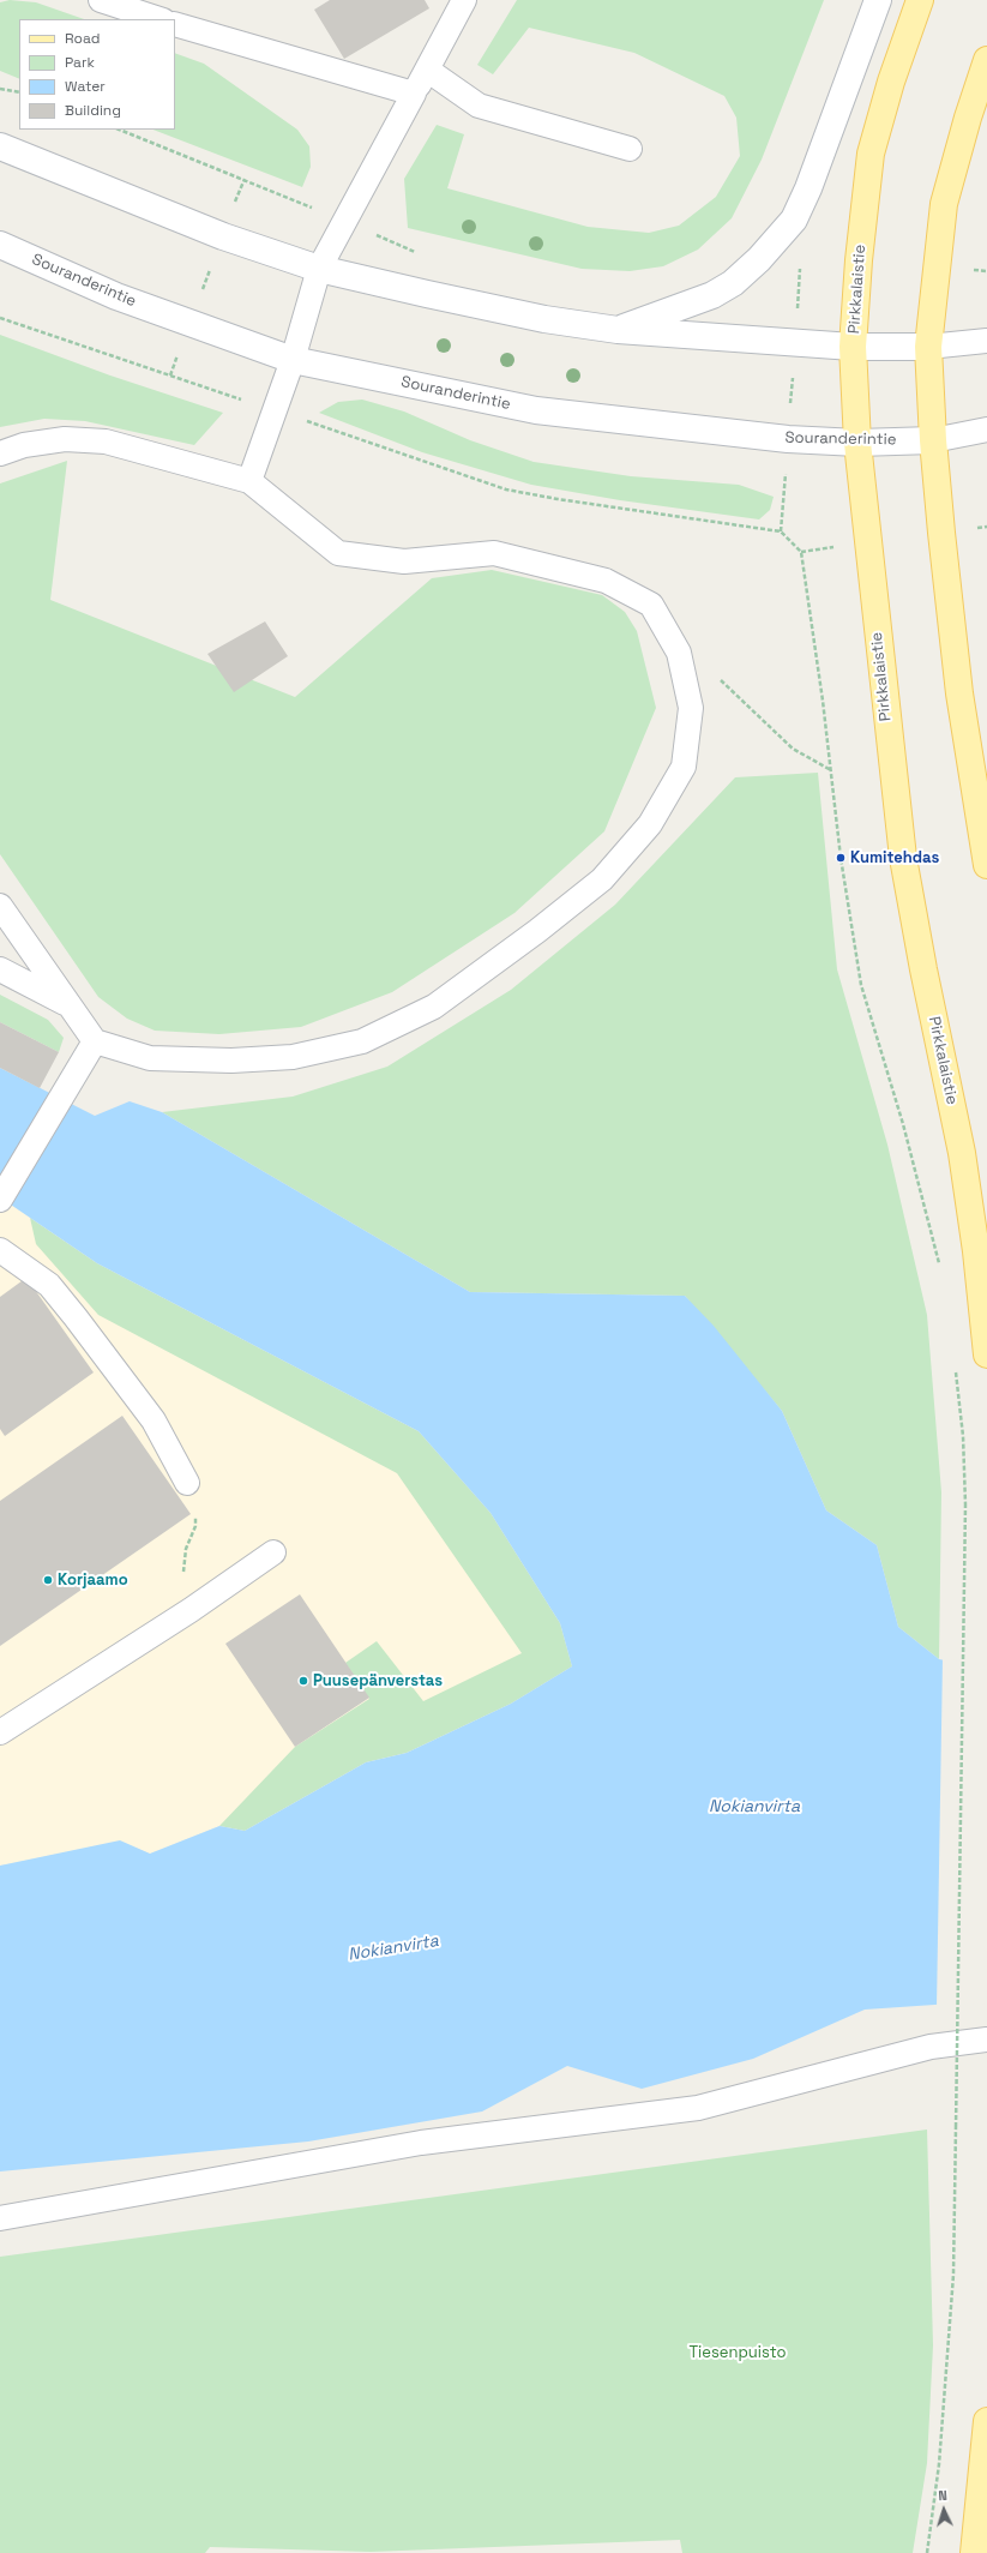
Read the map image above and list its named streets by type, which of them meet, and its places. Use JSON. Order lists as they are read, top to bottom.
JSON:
{
  "streets": {
    "main road": ["Pirkkalaistie"],
    "street": ["Souranderintie"]
  },
  "crossings": [
    ["Souranderintie", "Pirkkalaistie"]
  ],
  "water": ["Nokianvirta"],
  "parks": ["Tiesenpuisto"],
  "places": ["Kumitehdas", "Korjaamo", "Puusepänverstas"],
  "legend": [
    "Road",
    "Park",
    "Water",
    "Building"
  ],
  "north": "top"
}
